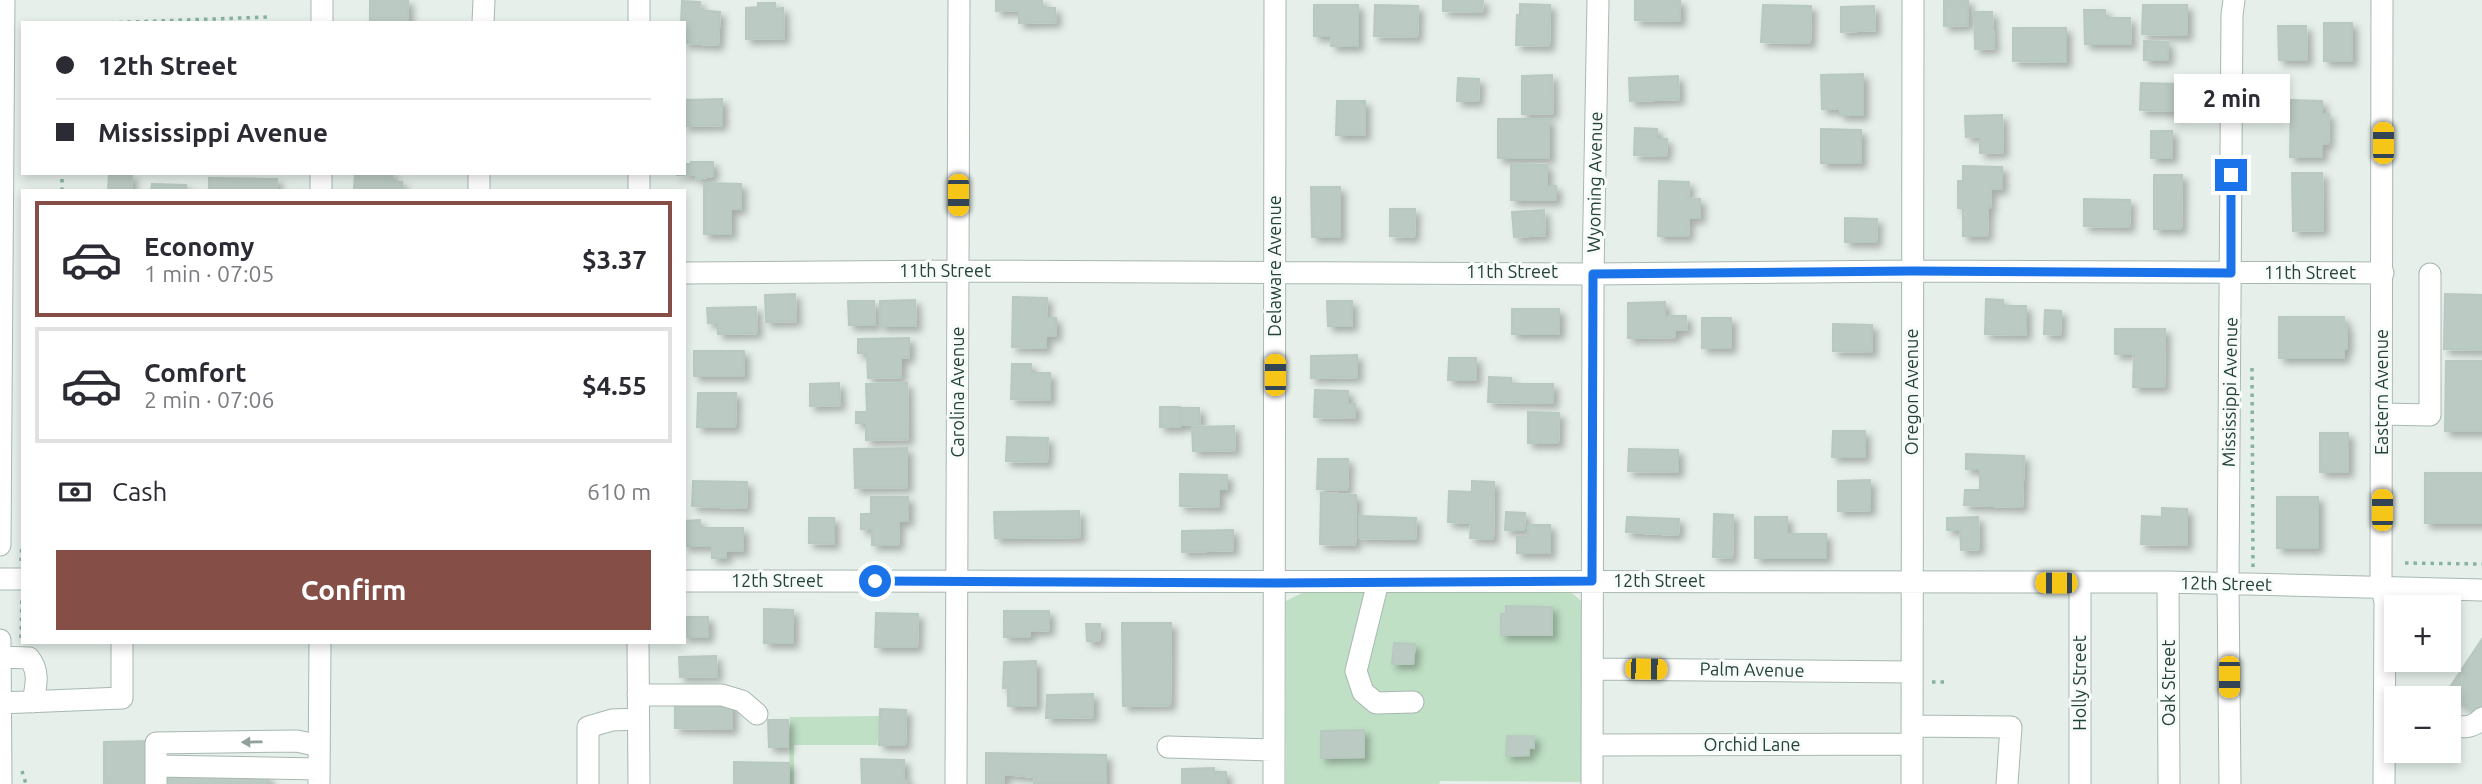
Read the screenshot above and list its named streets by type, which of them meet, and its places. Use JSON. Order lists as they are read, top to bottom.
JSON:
{
  "streets": {
    "street": [
      "Wyoming Avenue",
      "Delaware Avenue",
      "11th Street",
      "Carolina Avenue",
      "Oregon Avenue",
      "Mississippi Avenue",
      "Eastern Avenue",
      "12th Street",
      "Palm Avenue",
      "Holly Street",
      "Oak Street",
      "Orchid Lane"
    ]
  },
  "crossings": [
    ["Wyoming Avenue", "11th Street"],
    ["Wyoming Avenue", "12th Street"],
    ["Wyoming Avenue", "Palm Avenue"],
    ["Wyoming Avenue", "Orchid Lane"],
    ["Delaware Avenue", "11th Street"],
    ["Delaware Avenue", "12th Street"],
    ["11th Street", "Carolina Avenue"],
    ["11th Street", "Oregon Avenue"],
    ["11th Street", "Mississippi Avenue"],
    ["11th Street", "Eastern Avenue"],
    ["Carolina Avenue", "12th Street"],
    ["Oregon Avenue", "12th Street"],
    ["Oregon Avenue", "Palm Avenue"],
    ["Oregon Avenue", "Orchid Lane"],
    ["Mississippi Avenue", "12th Street"],
    ["Eastern Avenue", "12th Street"],
    ["12th Street", "Holly Street"],
    ["12th Street", "Oak Street"]
  ],
  "page": {
    "banner": ["12th Street", "Mississippi Avenue"],
    "bubble": "2 min",
    "list": [
      {
        "name": "Economy",
        "note": "1 min · 07:05",
        "value": "$3.37"
      },
      {
        "name": "Comfort",
        "note": "2 min · 07:06",
        "value": "$4.55"
      }
    ],
    "pay": ["Cash", "610 m"],
    "buttons": "Confirm",
    "map_buttons": ["+", "−"]
  }
}
